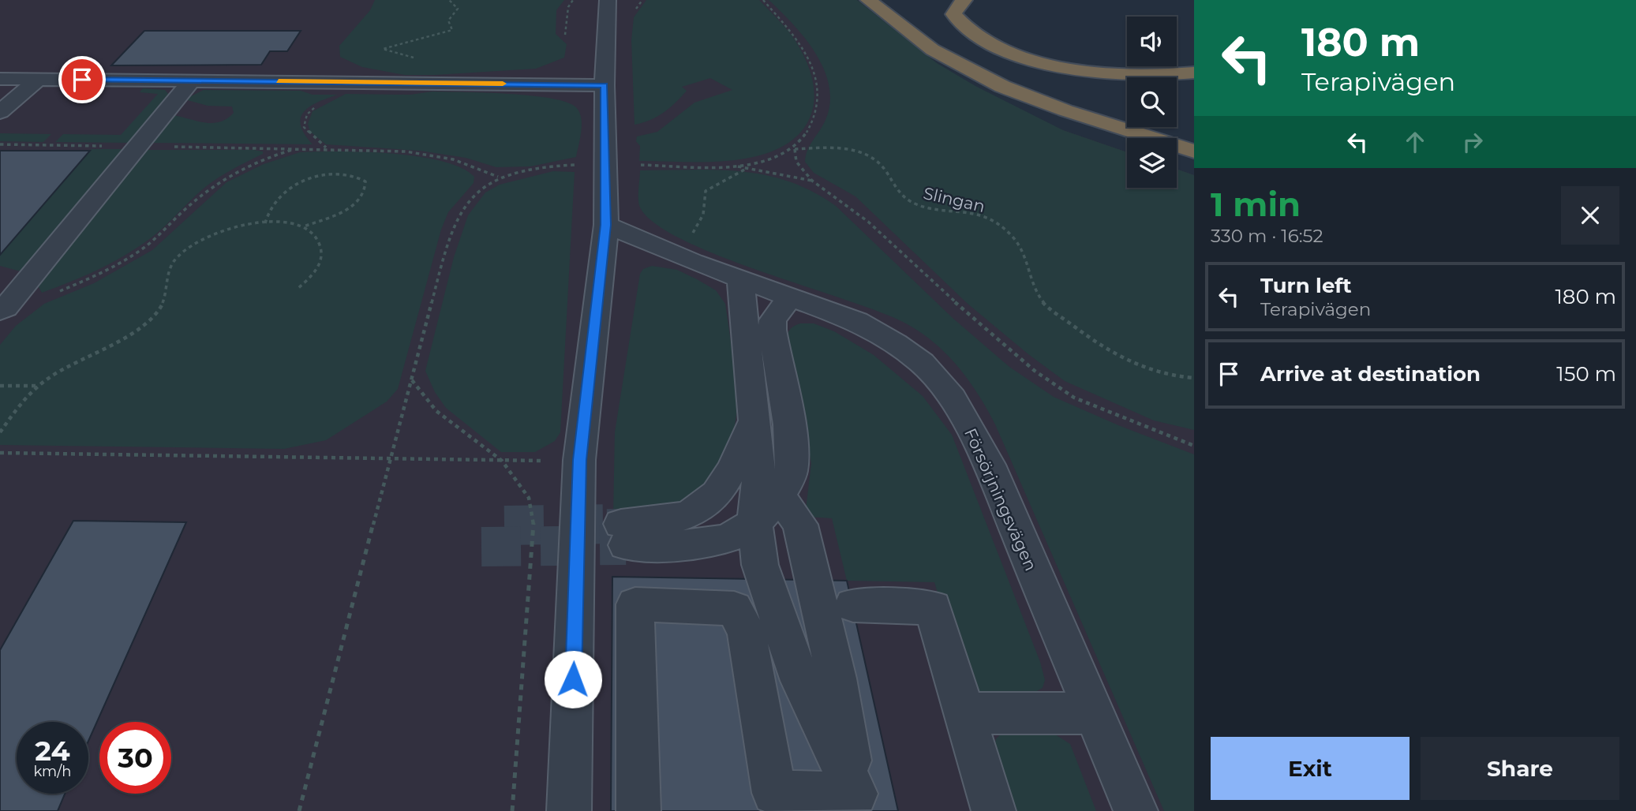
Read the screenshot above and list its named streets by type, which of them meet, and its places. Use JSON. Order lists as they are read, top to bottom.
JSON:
{
  "streets": {
    "street": ["Försörjningsvägen"],
    "path": ["Slingan"]
  },
  "page": {
    "turn": ["180 m", "Terapivägen"],
    "heading": ["1 min", "330 m · 16:52"],
    "list": [
      {
        "name": "Turn left",
        "note": "Terapivägen",
        "value": "180 m"
      },
      {
        "name": "Arrive at destination",
        "value": "150 m"
      }
    ],
    "speed": "24 km/h",
    "limit": "30",
    "buttons": ["Exit", "Share"]
  }
}
